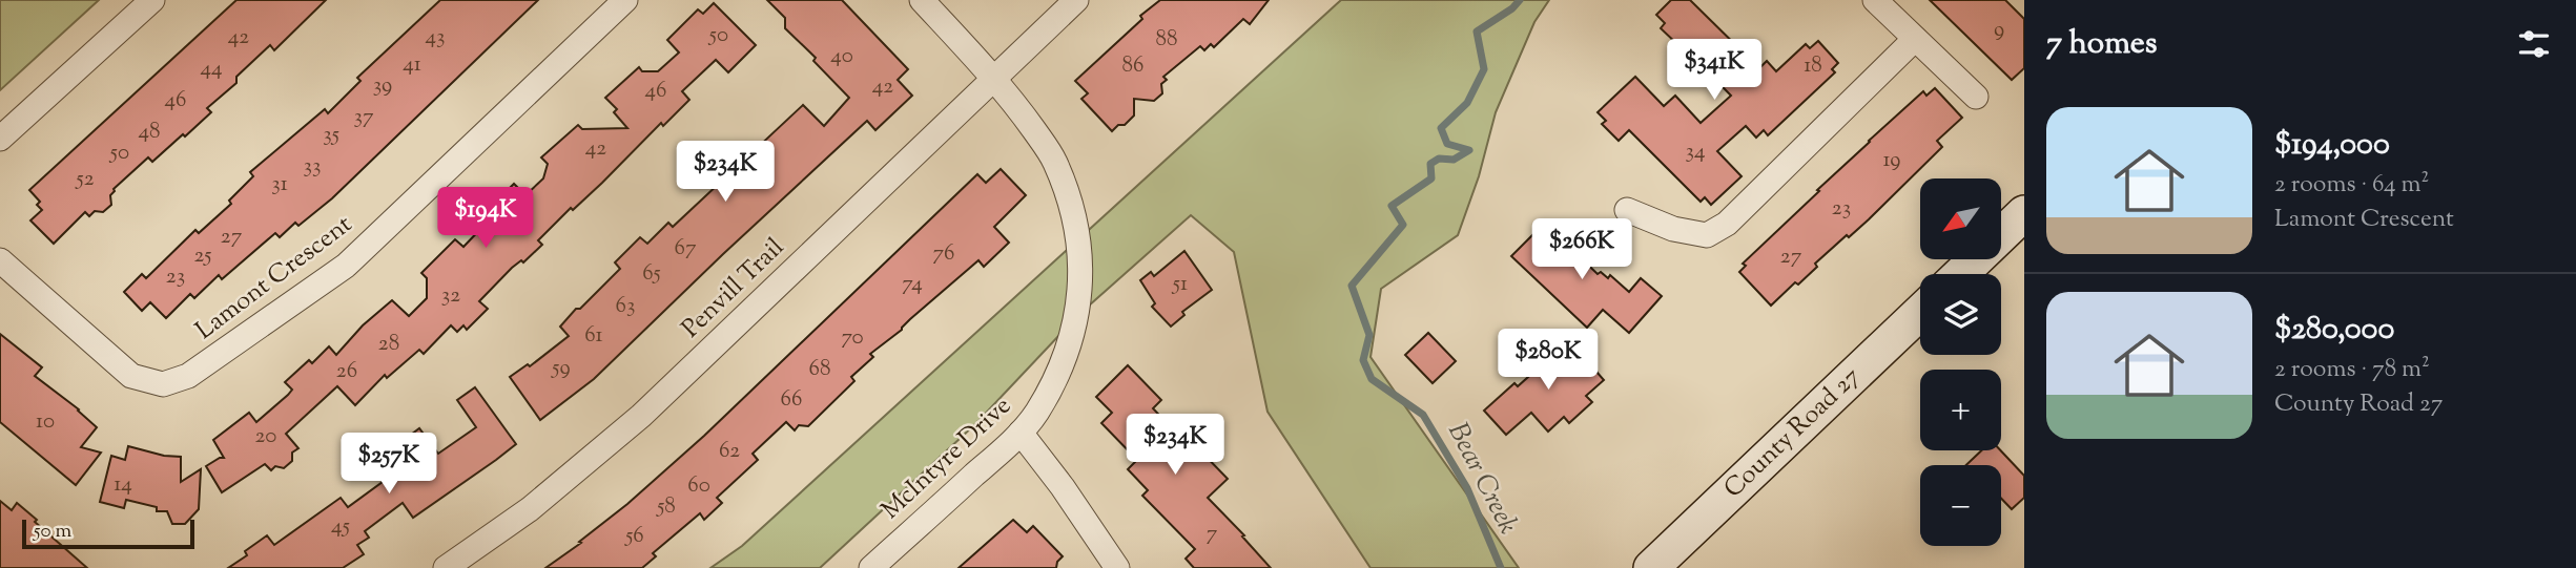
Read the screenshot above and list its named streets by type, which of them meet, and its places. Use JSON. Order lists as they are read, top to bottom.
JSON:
{
  "streets": {
    "main road": ["County Road 27"],
    "street": ["Lamont Crescent", "Penvill Trail", "McIntyre Drive"]
  },
  "crossings": [
    ["Penvill Trail", "McIntyre Drive"]
  ],
  "water": ["Bear Creek"],
  "house_numbers": [
    "9",
    "50",
    "42",
    "43",
    "88",
    "40",
    "41",
    "86",
    "18",
    "44",
    "39",
    "42",
    "46",
    "46",
    "37",
    "48",
    "35",
    "42",
    "34",
    "50",
    "19",
    "33",
    "52",
    "31",
    "23",
    "27",
    "67",
    "76",
    "25",
    "27",
    "65",
    "23",
    "74",
    "51",
    "32",
    "63",
    "61",
    "70",
    "28",
    "59",
    "68",
    "26",
    "66",
    "10",
    "20",
    "62",
    "14",
    "60",
    "58",
    "45",
    "7",
    "56"
  ],
  "scale_bar": "50 m",
  "north": "bottom left",
  "page": {
    "heading": "7 homes",
    "price": [
      "$341K",
      "$234K",
      "$194K",
      "$266K",
      "$280K",
      "$234K",
      "$257K"
    ],
    "list": [
      {
        "name": "$194,000",
        "note": "2 rooms · 64 m² · Lamont Crescent"
      },
      {
        "name": "$280,000",
        "note": "2 rooms · 78 m² · County Road 27"
      }
    ],
    "map_buttons": ["+", "−"],
    "scale": "50 m"
  }
}
